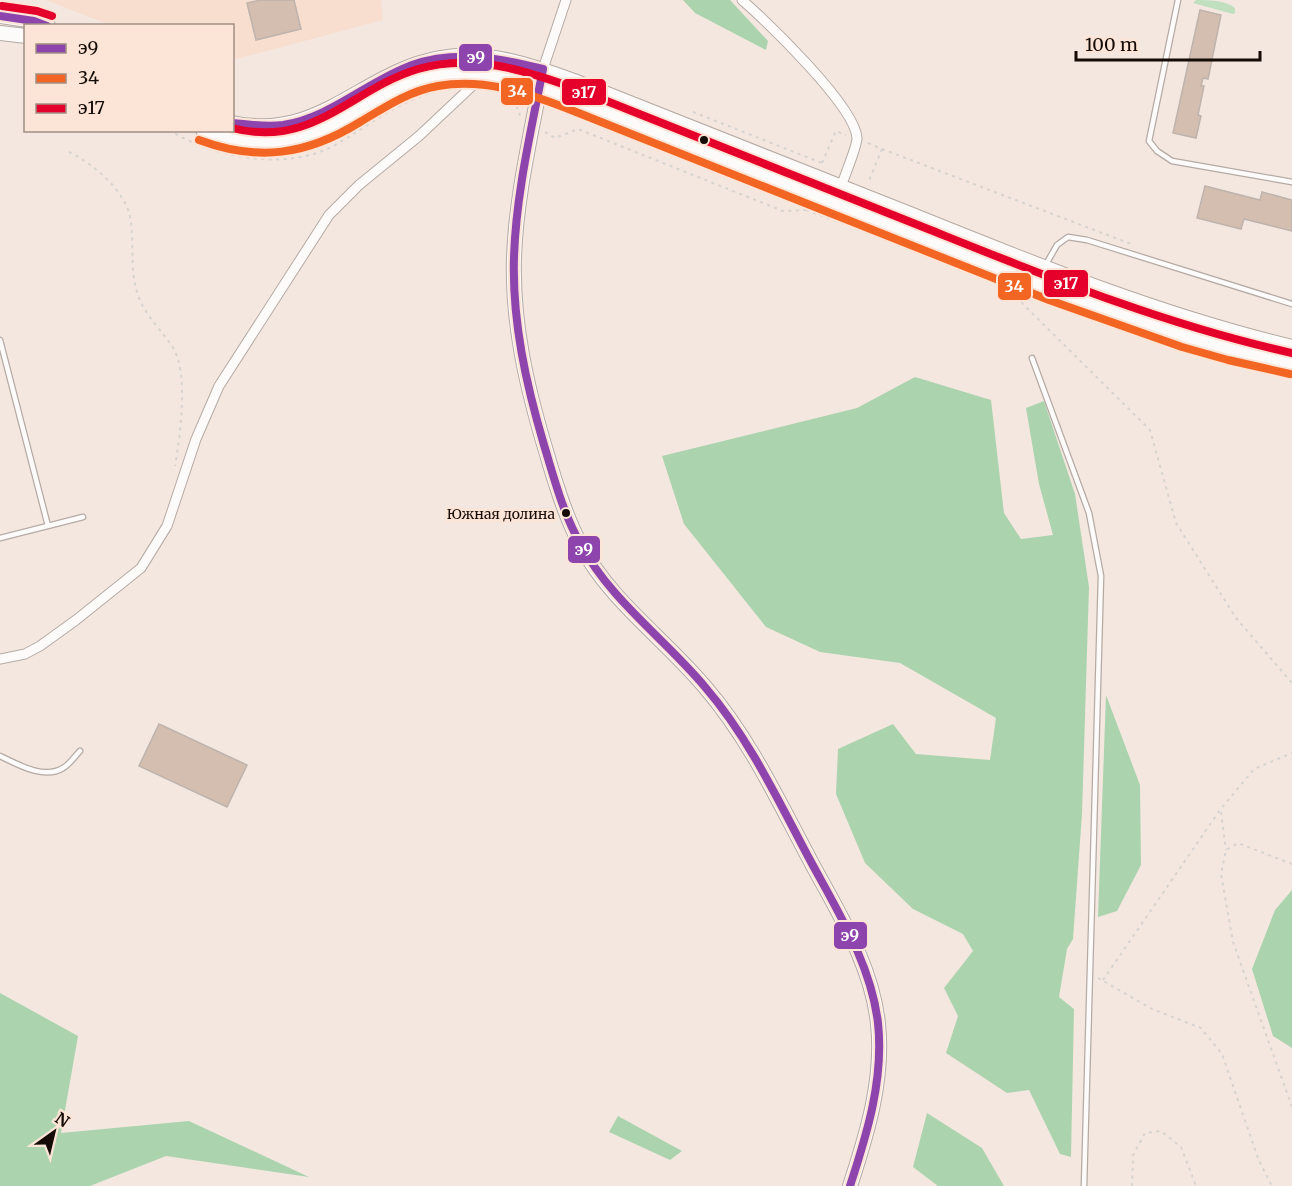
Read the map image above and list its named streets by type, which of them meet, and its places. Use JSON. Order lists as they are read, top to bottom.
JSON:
{
  "places": ["Южная долина"],
  "lines": ["transit line э17", "transit line э9", "transit line 34"],
  "legend": ["э9", "34", "э17"],
  "scale_bar": "100 m",
  "north": "top right"
}
